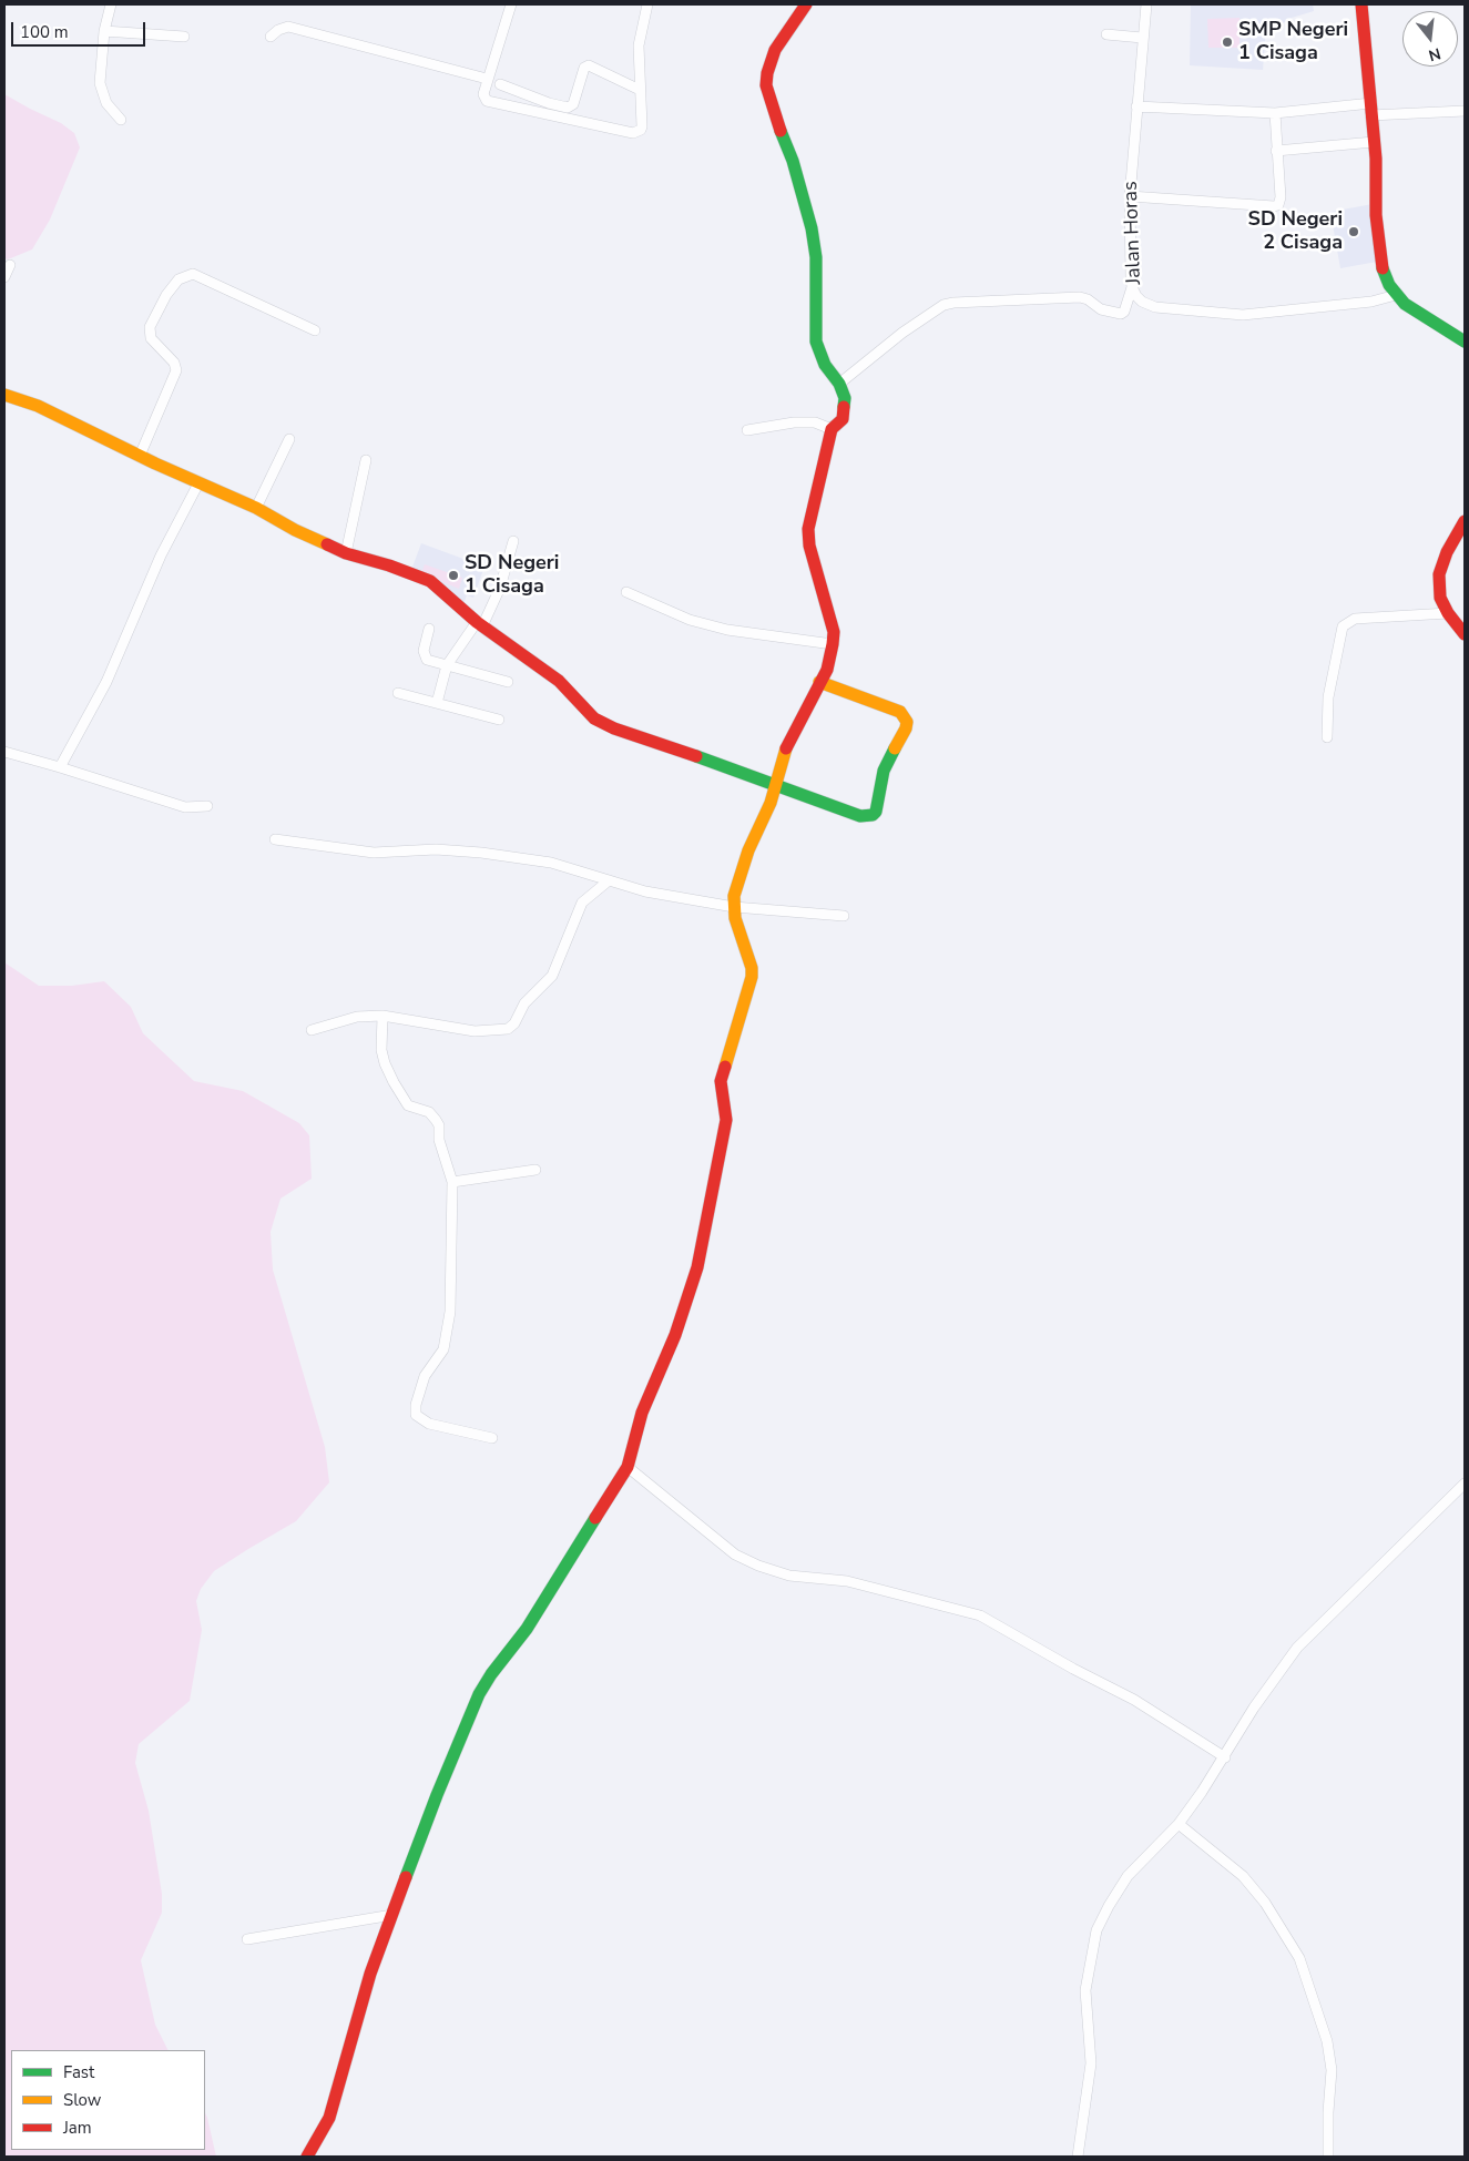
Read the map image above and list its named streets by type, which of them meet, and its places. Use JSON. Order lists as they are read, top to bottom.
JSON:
{
  "streets": {
    "street": ["Jalan Horas"]
  },
  "places": ["SMP Negeri 1 Cisaga", "SD Negeri 2 Cisaga", "SD Negeri 1 Cisaga"],
  "legend": ["Fast", "Slow", "Jam"],
  "scale_bar": "100 m",
  "north": "bottom"
}
